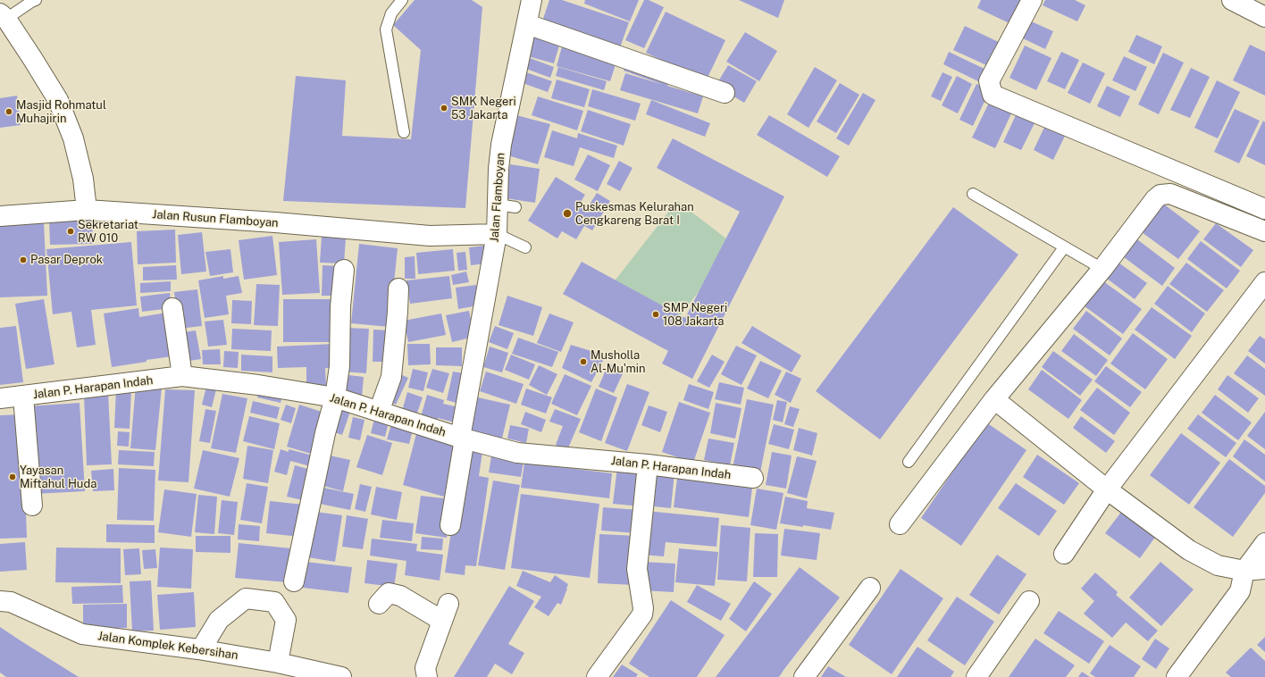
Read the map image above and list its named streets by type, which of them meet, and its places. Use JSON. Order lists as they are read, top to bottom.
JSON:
{
  "streets": {
    "street": [
      "Jalan Flamboyan",
      "Jalan Rusun Flamboyan",
      "Jalan P. Harapan Indah",
      "Jalan Komplek Kebersihan"
    ]
  },
  "crossings": [
    ["Jalan Flamboyan", "Jalan Rusun Flamboyan"],
    ["Jalan Flamboyan", "Jalan P. Harapan Indah"]
  ],
  "places": [
    "SMK Negeri 53 Jakarta",
    "Masjid Rohmatul Muhajirin",
    "Puskesmas Kelurahan Cengkareng Barat I",
    "Sekretariat RW 010",
    "Pasar Deprok",
    "SMP Negeri 108 Jakarta",
    "Musholla Al-Mu'min",
    "Yayasan Miftahul Huda"
  ]
}
